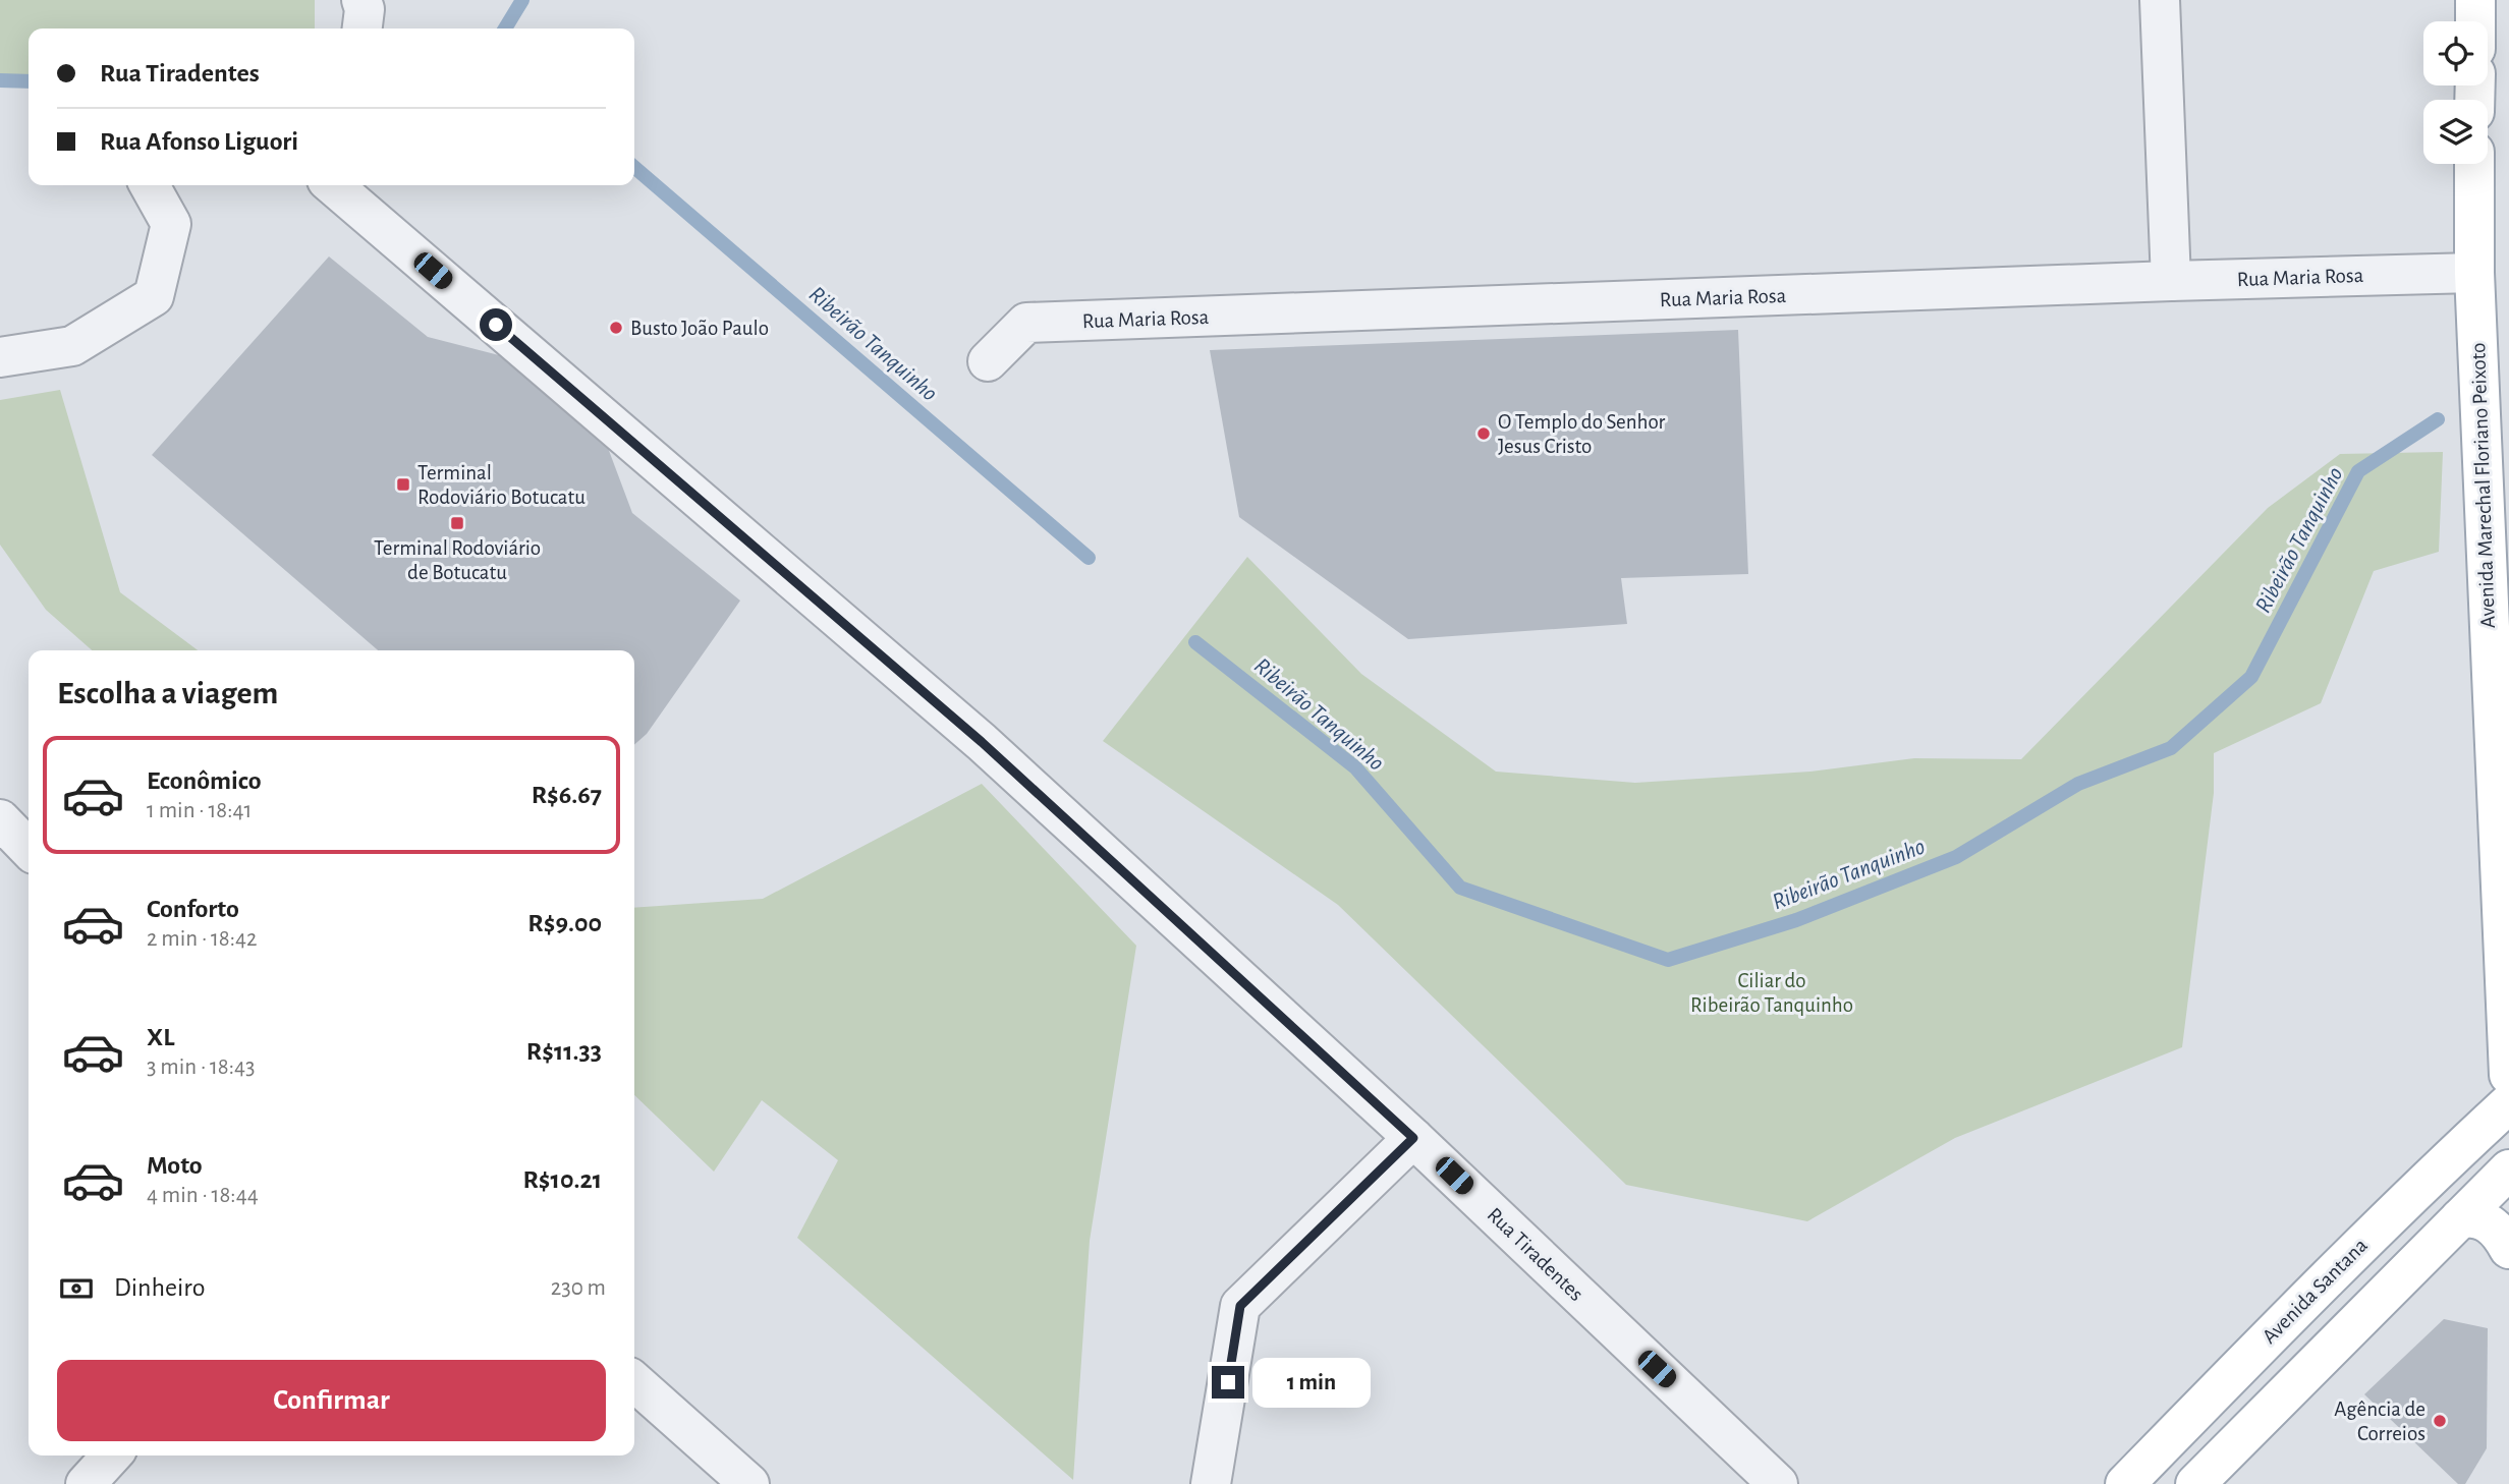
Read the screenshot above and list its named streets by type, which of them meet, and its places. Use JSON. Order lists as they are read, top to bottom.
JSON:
{
  "streets": {
    "main road": ["Avenida Marechal Floriano Peixoto", "Avenida Santana"],
    "street": ["Rua Maria Rosa", "Rua Tiradentes"]
  },
  "crossings": [
    ["Rua Maria Rosa", "Avenida Marechal Floriano Peixoto"]
  ],
  "water": ["Ribeirão Tanquinho"],
  "parks": ["Ciliar do Ribeirão Tanquinho"],
  "places": {
    "other": ["Busto João Paulo", "O Templo do Senhor Jesus Cristo", "Agência de Correios"],
    "transit": ["Terminal Rodoviário Botucatu", "Terminal Rodoviário de Botucatu"]
  },
  "page": {
    "banner": ["Rua Tiradentes", "Rua Afonso Liguori"],
    "heading": "Escolha a viagem",
    "list": [
      {
        "name": "Econômico",
        "note": "1 min · 18:41",
        "value": "R$6.67"
      },
      {
        "name": "Conforto",
        "note": "2 min · 18:42",
        "value": "R$9.00"
      },
      {
        "name": "XL",
        "note": "3 min · 18:43",
        "value": "R$11.33"
      },
      {
        "name": "Moto",
        "note": "4 min · 18:44",
        "value": "R$10.21"
      }
    ],
    "pay": ["Dinheiro", "230 m"],
    "buttons": "Confirmar",
    "bubble": "1 min"
  }
}
